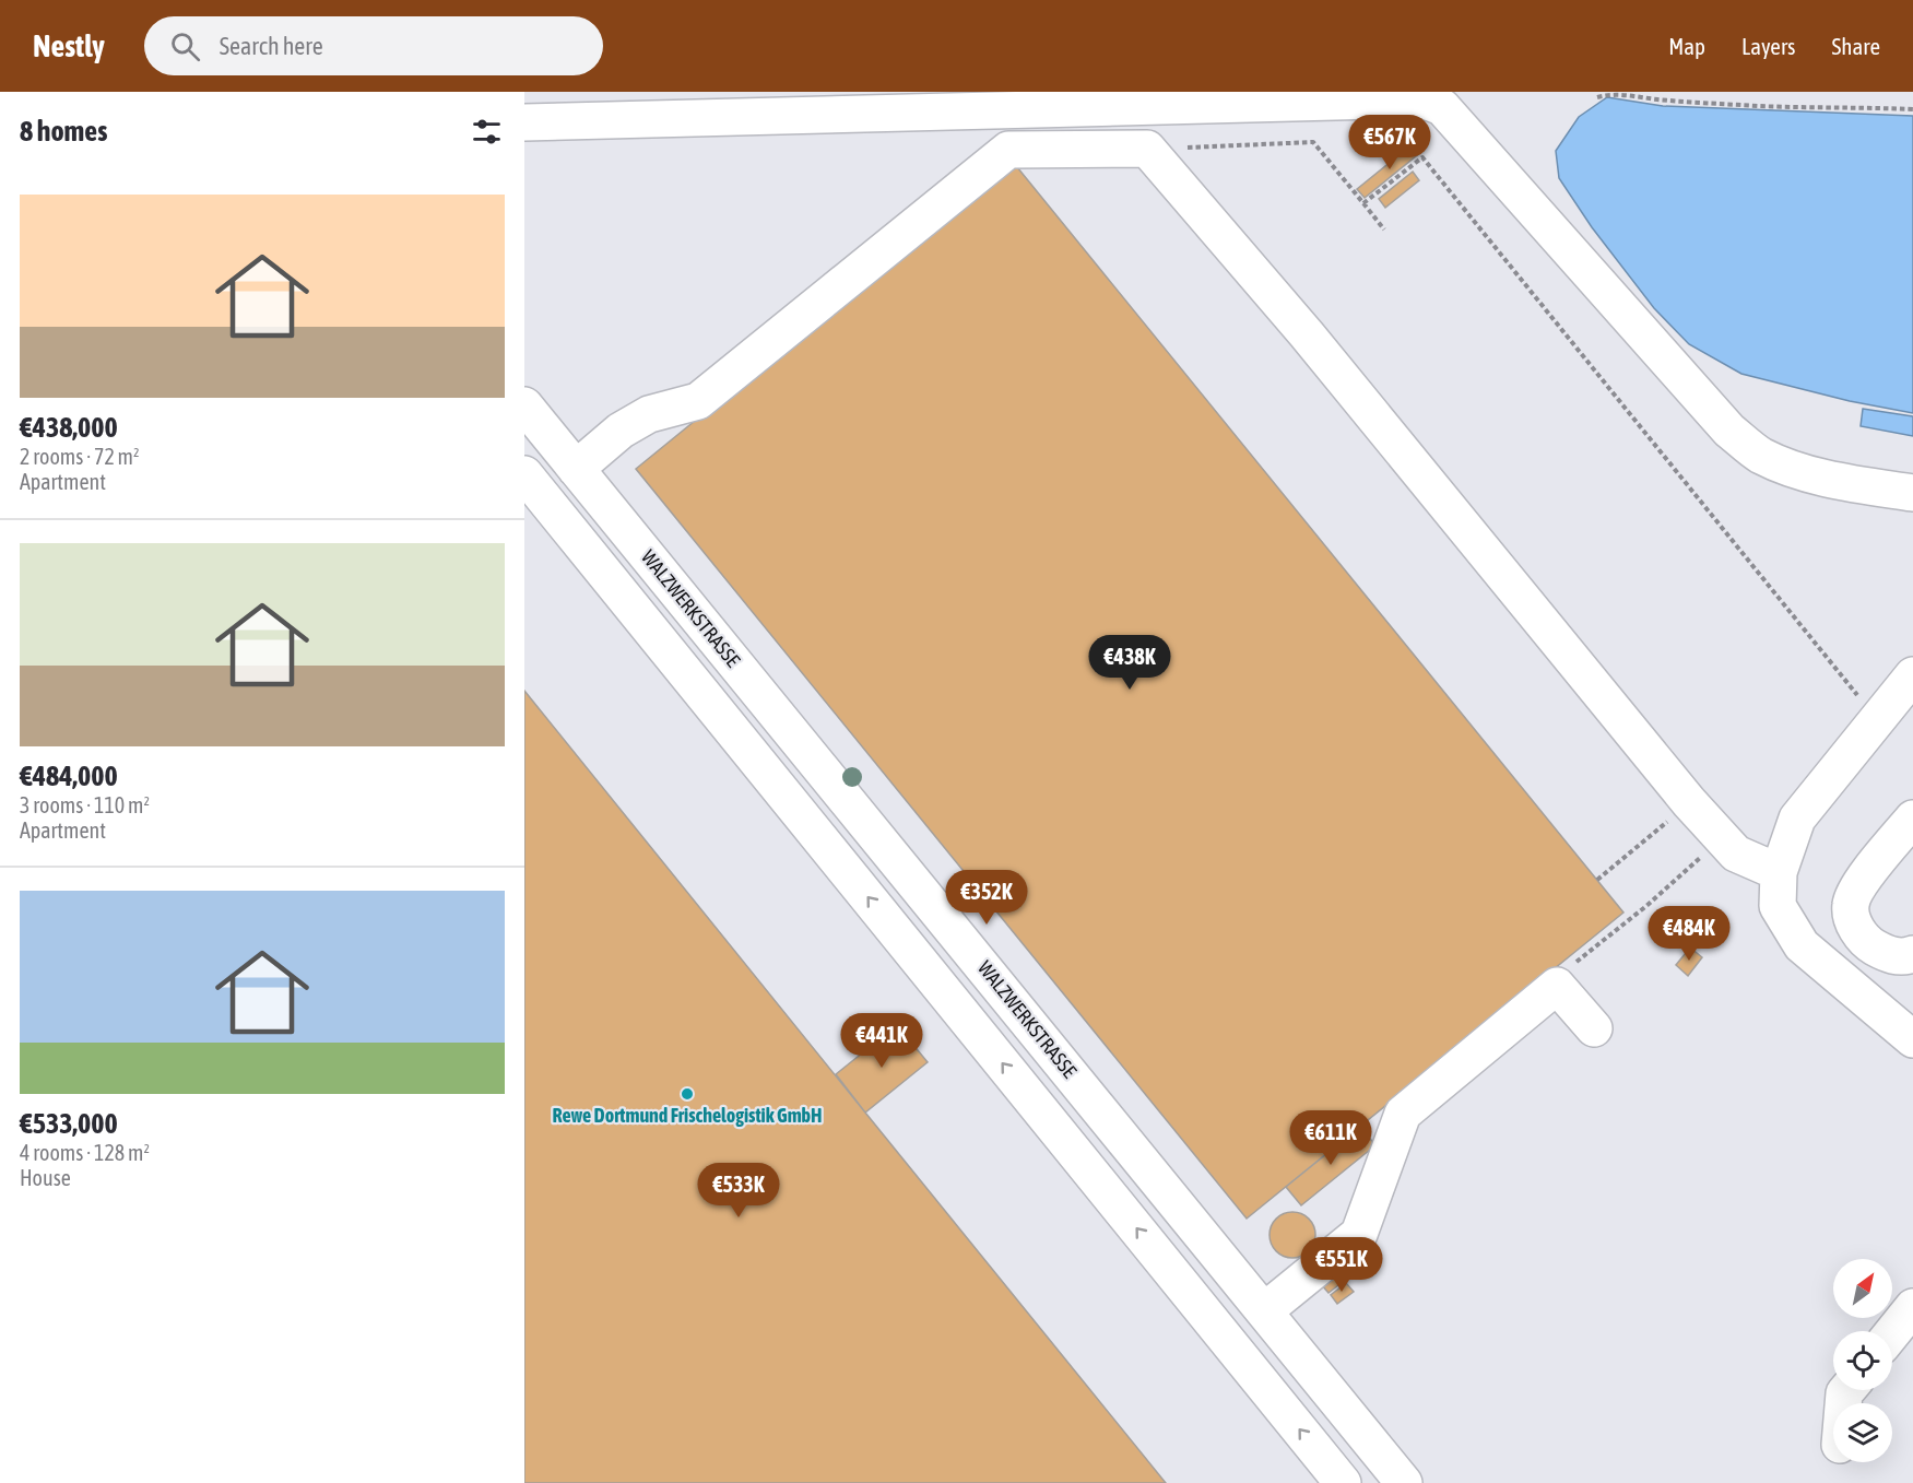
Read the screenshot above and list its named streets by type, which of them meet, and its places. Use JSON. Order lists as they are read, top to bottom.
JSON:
{
  "streets": {
    "street": ["WALZWERKSTRASSE"]
  },
  "places": ["Rewe Dortmund Frischelogistik GmbH"],
  "north": "top right",
  "page": {
    "header": "Nestly",
    "search": "Search here",
    "nav": ["Map", "Layers", "Share"],
    "heading": "8 homes",
    "price": [
      "€567K",
      "€438K",
      "€352K",
      "€484K",
      "€441K",
      "€611K",
      "€533K",
      "€551K"
    ],
    "list": [
      {
        "name": "€438,000",
        "note": "2 rooms · 72 m² · Apartment"
      },
      {
        "name": "€484,000",
        "note": "3 rooms · 110 m² · Apartment"
      },
      {
        "name": "€533,000",
        "note": "4 rooms · 128 m² · House"
      }
    ]
  }
}
